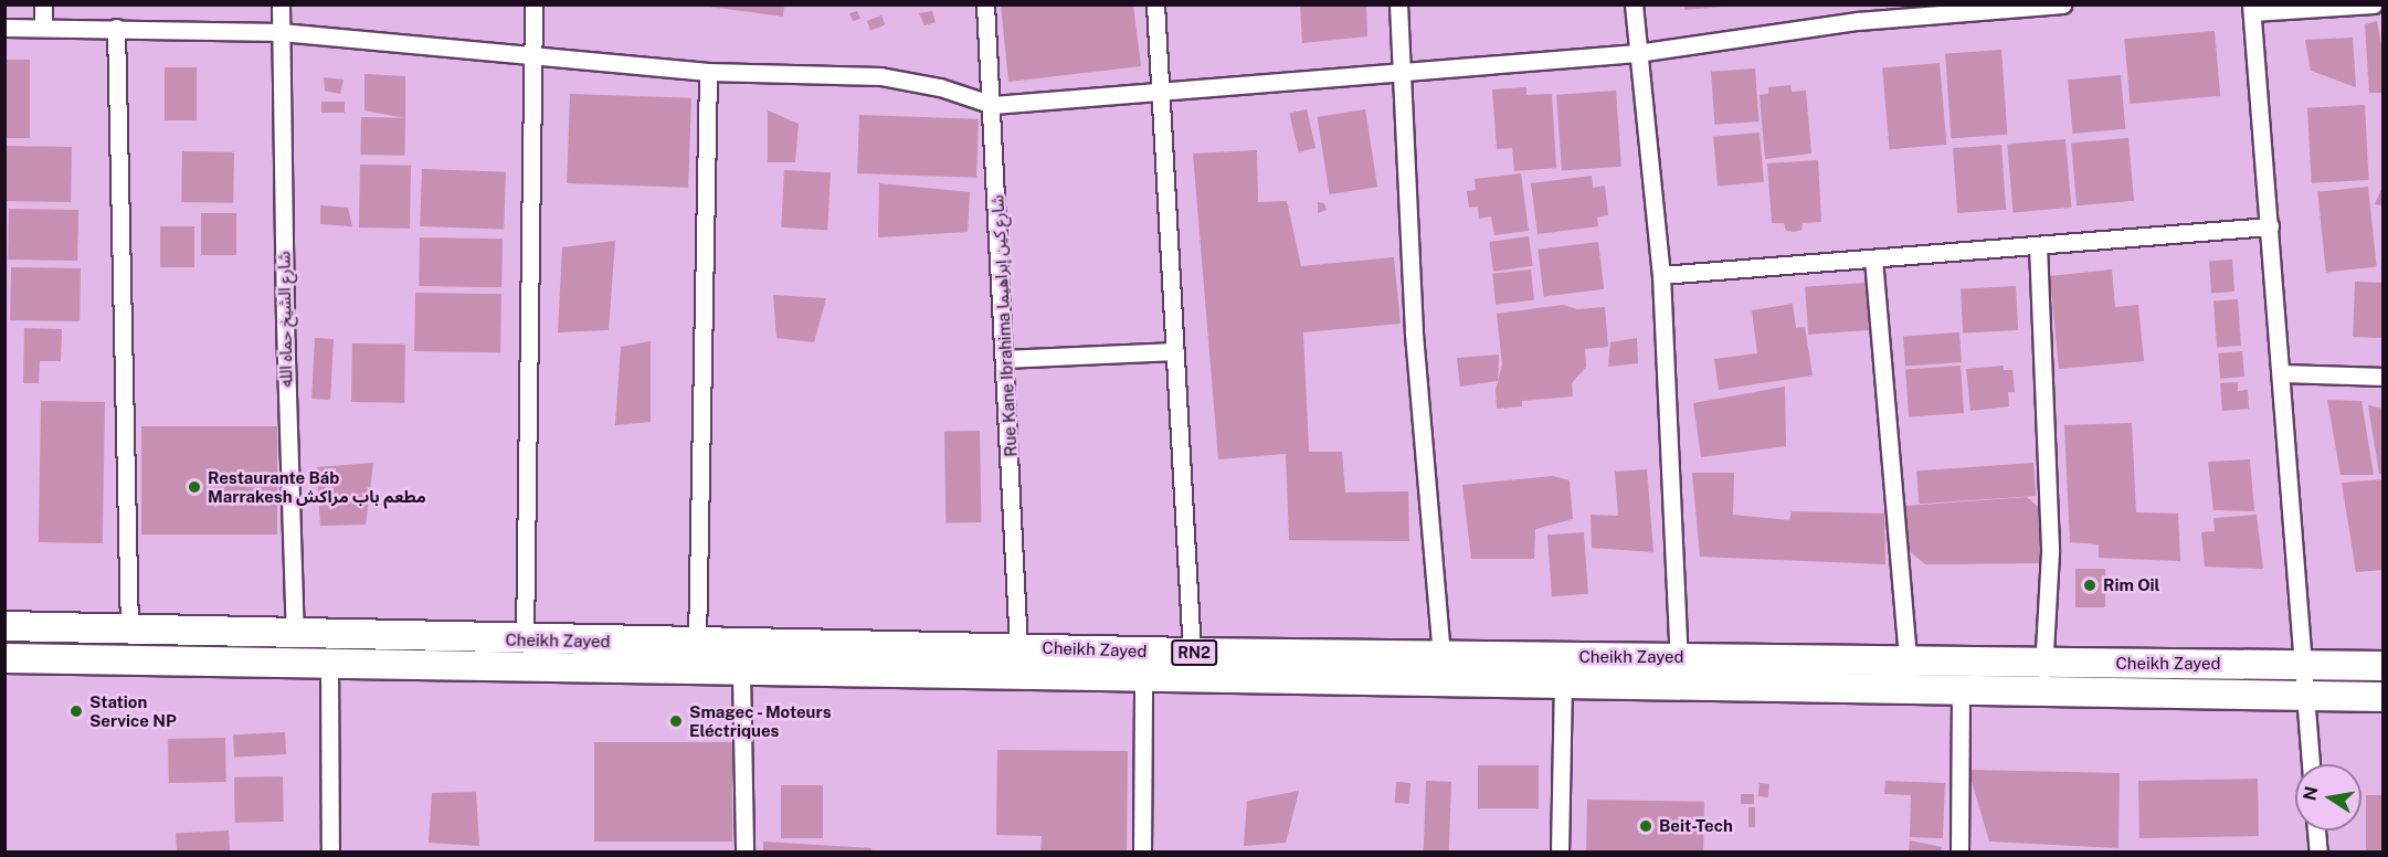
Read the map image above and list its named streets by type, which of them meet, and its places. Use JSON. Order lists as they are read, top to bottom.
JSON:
{
  "streets": {
    "highway": ["Cheikh Zayed", "RN2"],
    "street": ["شارع الشيخ حماه الله", "Rue Kane Ibrahima شارع كين إبراهيما"]
  },
  "crossings": [
    ["شارع الشيخ حماه الله", "Cheikh Zayed"],
    ["Rue Kane Ibrahima شارع كين إبراهيما", "Cheikh Zayed"]
  ],
  "places": [
    "Restaurante Báb Marrakesh مطعم باب مراكش",
    "Rim Oil",
    "Station Service NP",
    "Smagec - Moteurs Eléctriques",
    "Beit-Tech"
  ],
  "north": "left"
}
